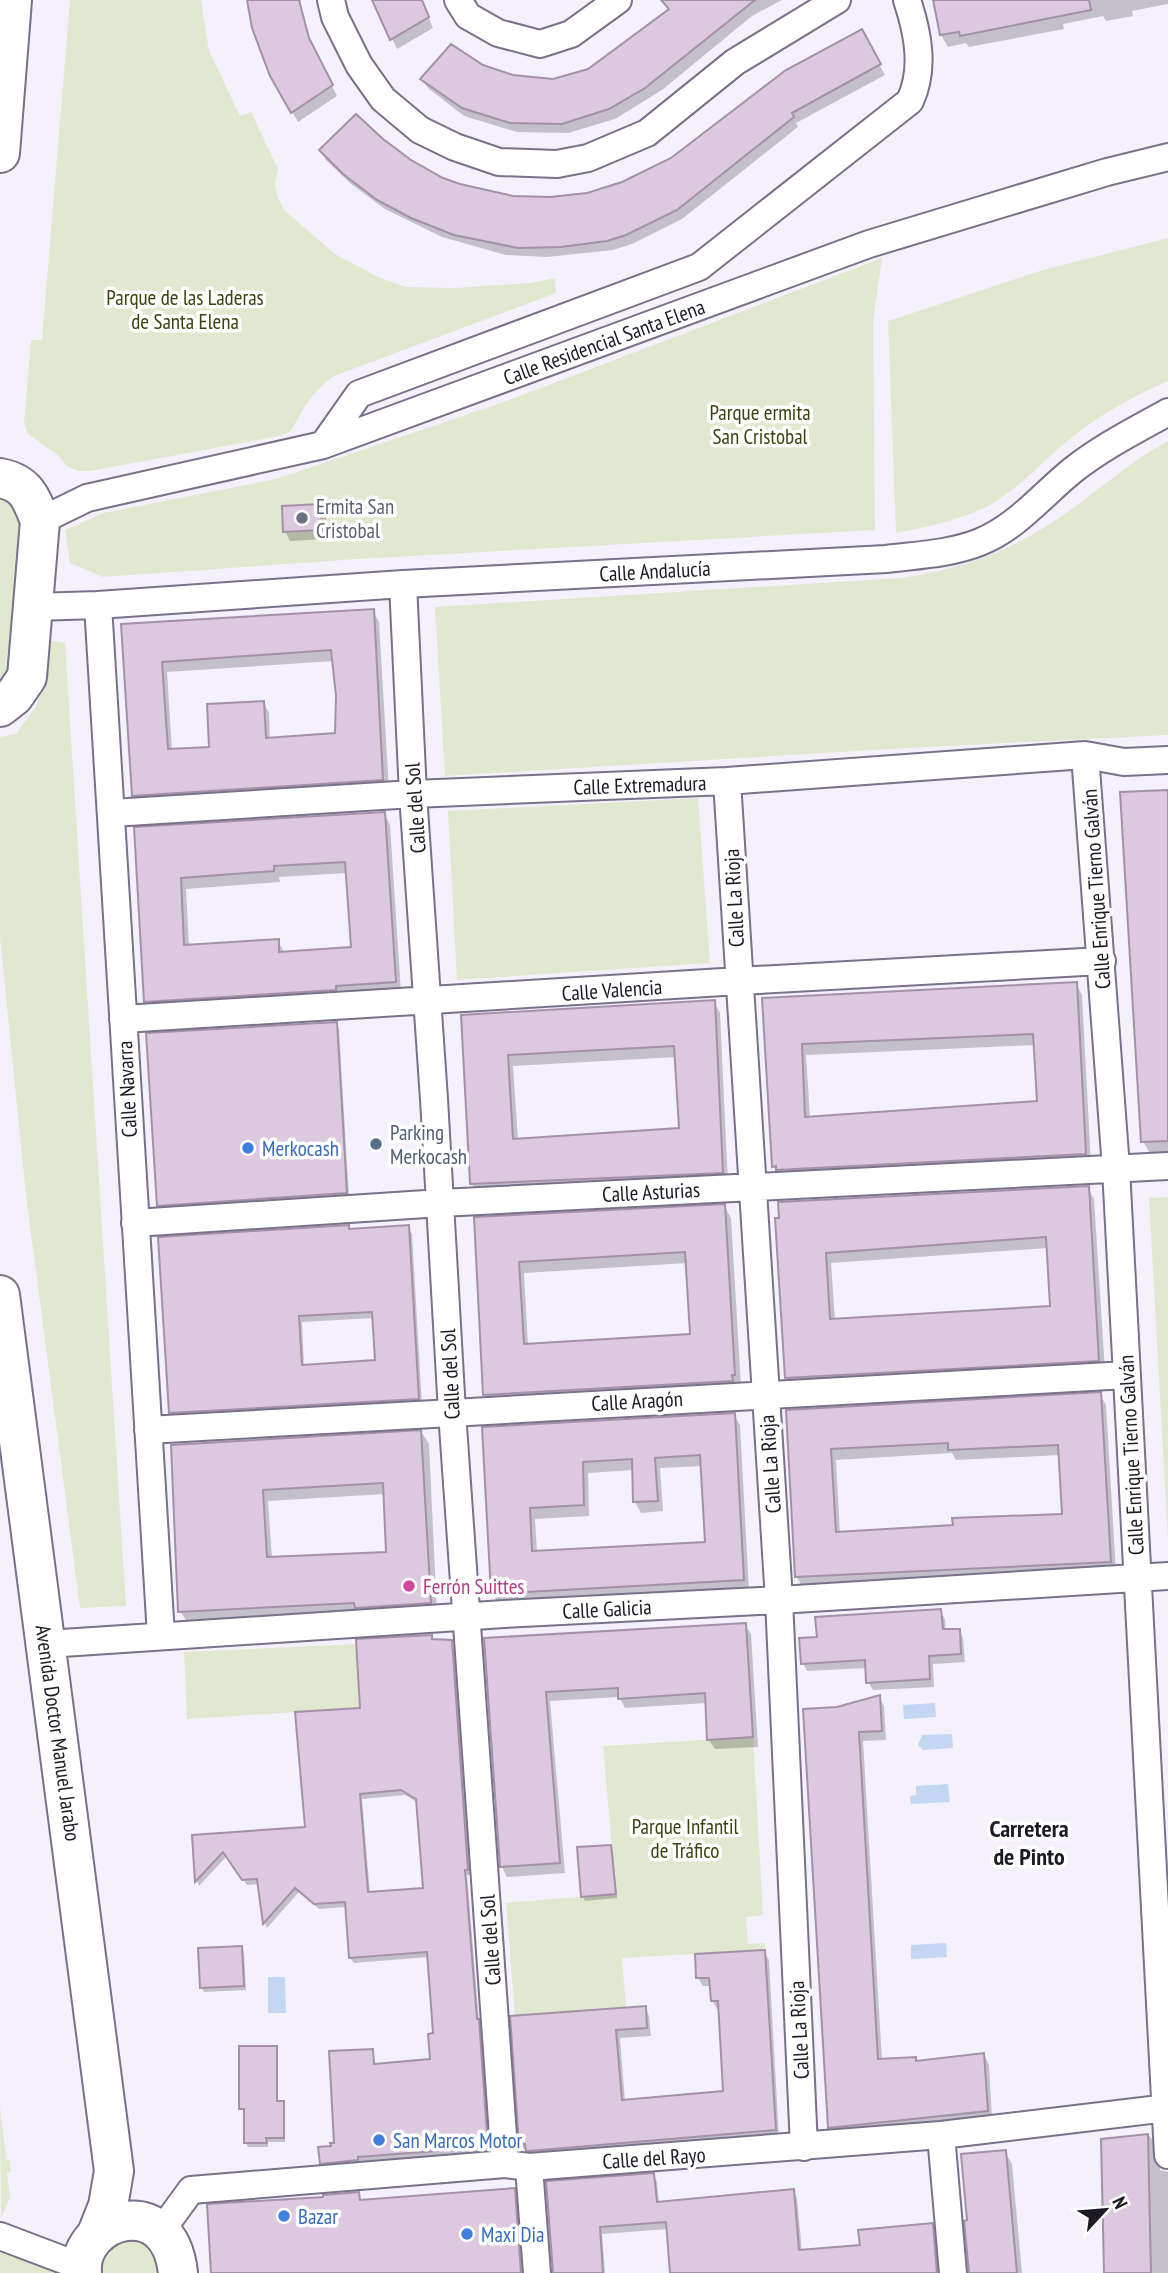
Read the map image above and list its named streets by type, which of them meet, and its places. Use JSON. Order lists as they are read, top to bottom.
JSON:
{
  "streets": {
    "street": [
      "Calle Residencial Santa Elena",
      "Calle Andalucía",
      "Calle Extremadura",
      "Calle del Sol",
      "Calle Enrique Tierno Galván",
      "Calle La Rioja",
      "Calle Valencia",
      "Calle Navarra",
      "Calle Asturias",
      "Calle Aragón",
      "Calle Galicia",
      "Avenida Doctor Manuel Jarabo",
      "Calle del Rayo"
    ]
  },
  "crossings": [
    ["Calle Andalucía", "Calle del Sol"],
    ["Calle Andalucía", "Calle Navarra"],
    ["Calle Extremadura", "Calle del Sol"],
    ["Calle Extremadura", "Calle Enrique Tierno Galván"],
    ["Calle Extremadura", "Calle La Rioja"],
    ["Calle Extremadura", "Calle Navarra"],
    ["Calle del Sol", "Calle Valencia"],
    ["Calle del Sol", "Calle Asturias"],
    ["Calle del Sol", "Calle Aragón"],
    ["Calle del Sol", "Calle Galicia"],
    ["Calle del Sol", "Calle del Rayo"],
    ["Calle Enrique Tierno Galván", "Calle Valencia"],
    ["Calle Enrique Tierno Galván", "Calle Asturias"],
    ["Calle Enrique Tierno Galván", "Calle Aragón"],
    ["Calle Enrique Tierno Galván", "Calle Galicia"],
    ["Calle Enrique Tierno Galván", "Calle del Rayo"],
    ["Calle La Rioja", "Calle Valencia"],
    ["Calle La Rioja", "Calle Asturias"],
    ["Calle La Rioja", "Calle Aragón"],
    ["Calle La Rioja", "Calle Galicia"],
    ["Calle La Rioja", "Calle del Rayo"],
    ["Calle Valencia", "Calle Navarra"],
    ["Calle Navarra", "Calle Asturias"],
    ["Calle Navarra", "Calle Aragón"],
    ["Calle Navarra", "Calle Galicia"],
    ["Calle Galicia", "Avenida Doctor Manuel Jarabo"],
    ["Avenida Doctor Manuel Jarabo", "Calle del Rayo"]
  ],
  "districts": ["Carretera de Pinto"],
  "parks": ["Parque de las Laderas de Santa Elena", "Parque ermita San Cristobal", "Parque Infantil de Tráfico"],
  "places": [
    "Ermita San Cristobal",
    "Parking Merkocash",
    "Merkocash",
    "Ferrón Suittes",
    "San Marcos Motor",
    "Bazar",
    "Maxi Dia"
  ],
  "north": "top right"
}
